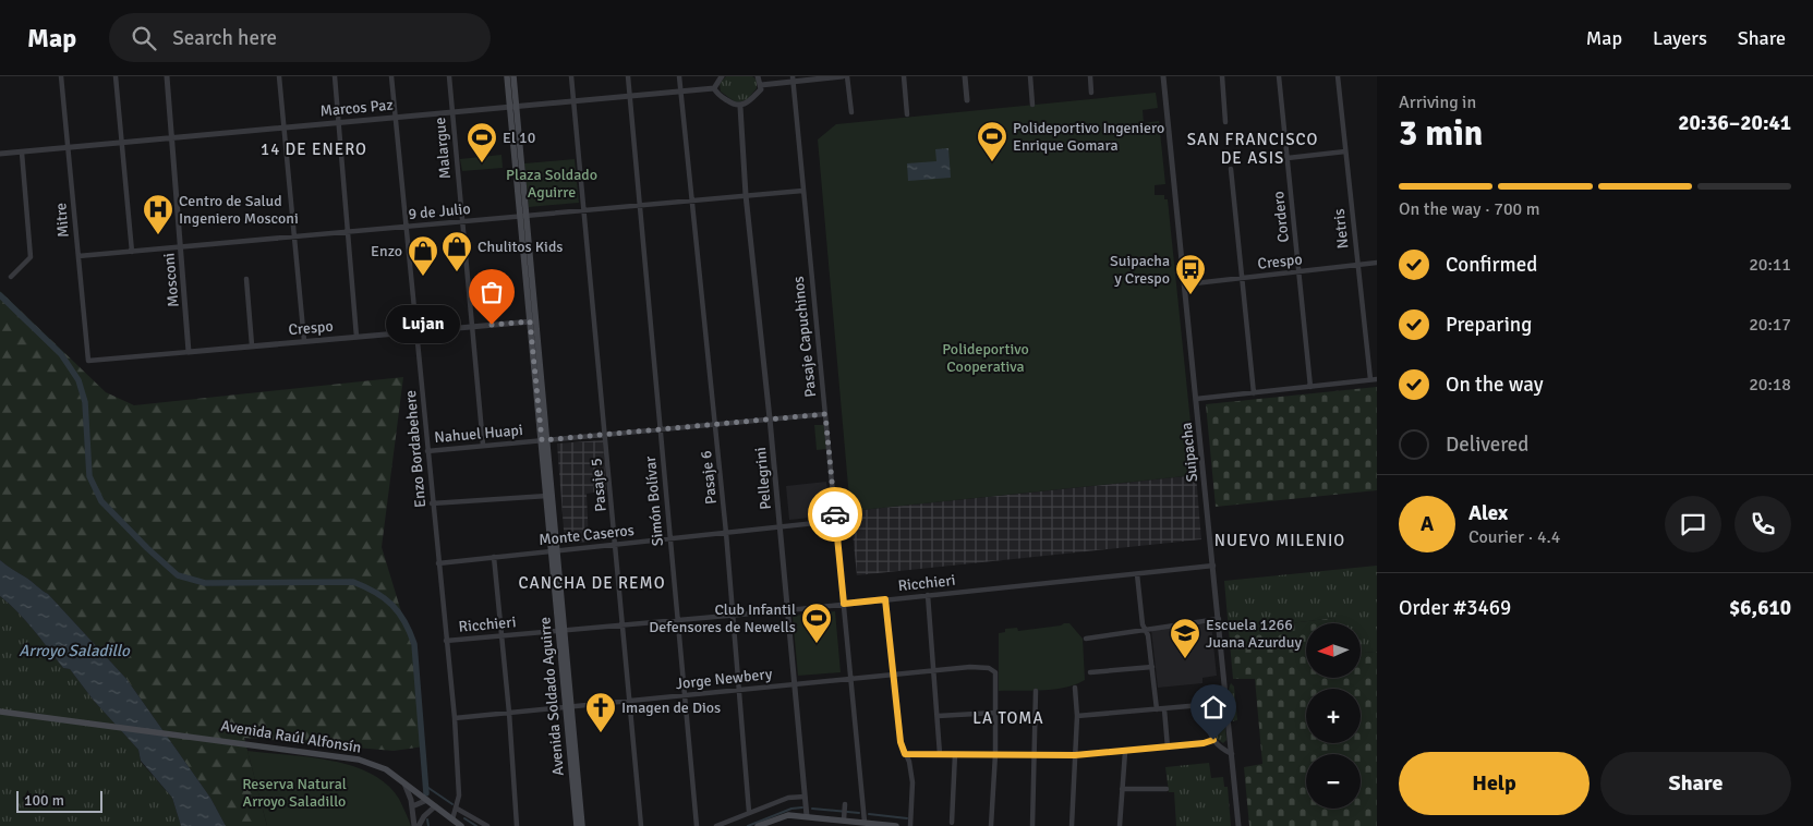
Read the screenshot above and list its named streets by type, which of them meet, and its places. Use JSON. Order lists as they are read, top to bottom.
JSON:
{
  "streets": {
    "main road": ["Avenida Soldado Aguirre", "Avenida Raúl Alfonsín"],
    "street": [
      "Marcos Paz",
      "Malargue",
      "9 de Julio",
      "Cordero",
      "Mitre",
      "Netris",
      "Crespo",
      "Mosconi",
      "Pasaje Capuchinos",
      "Nahuel Huapi",
      "Enzo Bordabehere",
      "Suipacha",
      "Pasaje 6",
      "Pellegrini",
      "Pasaje 5",
      "Simón Bolívar",
      "Monte Caseros",
      "Ricchieri",
      "Jorge Newbery"
    ]
  },
  "crossings": [
    ["Marcos Paz", "Malargue"],
    ["Marcos Paz", "Mitre"],
    ["Marcos Paz", "Mosconi"],
    ["Marcos Paz", "Enzo Bordabehere"],
    ["Marcos Paz", "Pasaje 6"],
    ["Marcos Paz", "Pasaje 5"],
    ["Marcos Paz", "Simón Bolívar"],
    ["Marcos Paz", "Avenida Soldado Aguirre"],
    ["Malargue", "9 de Julio"],
    ["Malargue", "Crespo"],
    ["Malargue", "Nahuel Huapi"],
    ["9 de Julio", "Mitre"],
    ["9 de Julio", "Mosconi"],
    ["9 de Julio", "Pasaje Capuchinos"],
    ["9 de Julio", "Enzo Bordabehere"],
    ["9 de Julio", "Pasaje 6"],
    ["9 de Julio", "Pellegrini"],
    ["9 de Julio", "Pasaje 5"],
    ["9 de Julio", "Simón Bolívar"],
    ["9 de Julio", "Avenida Soldado Aguirre"],
    ["Cordero", "Crespo"],
    ["Mitre", "Crespo"],
    ["Netris", "Crespo"],
    ["Crespo", "Mosconi"],
    ["Crespo", "Enzo Bordabehere"],
    ["Crespo", "Suipacha"],
    ["Crespo", "Avenida Soldado Aguirre"],
    ["Pasaje Capuchinos", "Nahuel Huapi"],
    ["Pasaje Capuchinos", "Monte Caseros"],
    ["Pasaje Capuchinos", "Ricchieri"],
    ["Pasaje Capuchinos", "Jorge Newbery"],
    ["Nahuel Huapi", "Enzo Bordabehere"],
    ["Nahuel Huapi", "Pasaje 6"],
    ["Nahuel Huapi", "Pellegrini"],
    ["Nahuel Huapi", "Pasaje 5"],
    ["Nahuel Huapi", "Simón Bolívar"],
    ["Nahuel Huapi", "Avenida Soldado Aguirre"],
    ["Enzo Bordabehere", "Monte Caseros"],
    ["Enzo Bordabehere", "Ricchieri"],
    ["Enzo Bordabehere", "Jorge Newbery"],
    ["Enzo Bordabehere", "Avenida Raúl Alfonsín"],
    ["Suipacha", "Ricchieri"],
    ["Pasaje 6", "Monte Caseros"],
    ["Pasaje 6", "Ricchieri"],
    ["Pasaje 6", "Jorge Newbery"],
    ["Pellegrini", "Monte Caseros"],
    ["Pellegrini", "Ricchieri"],
    ["Pellegrini", "Jorge Newbery"],
    ["Pasaje 5", "Monte Caseros"],
    ["Pasaje 5", "Ricchieri"],
    ["Pasaje 5", "Jorge Newbery"],
    ["Simón Bolívar", "Monte Caseros"],
    ["Simón Bolívar", "Ricchieri"],
    ["Simón Bolívar", "Jorge Newbery"],
    ["Monte Caseros", "Avenida Soldado Aguirre"],
    ["Ricchieri", "Avenida Soldado Aguirre"],
    ["Jorge Newbery", "Avenida Soldado Aguirre"]
  ],
  "districts": [
    "SAN FRANCISCO DE ASIS",
    "14 DE ENERO",
    "NUEVO MILENIO",
    "CANCHA DE REMO",
    "LA TOMA"
  ],
  "water": ["Arroyo Saladillo"],
  "parks": ["Plaza Soldado Aguirre", "Polideportivo Cooperativa", "Reserva Natural Arroyo Saladillo"],
  "places": {
    "sports": ["Polideportivo Ingeniero Enrique Gomara", "El 10", "Club Infantil Defensores de Newells"],
    "hospital": ["Centro de Salud Ingeniero Mosconi"],
    "shop": ["Chulitos Kids", "Enzo"],
    "bus stop": ["Suipacha y Crespo"],
    "other": ["Lujan"],
    "school or university": ["Escuela 1266 Juana Azurduy"],
    "church": ["Imagen de Dios"]
  },
  "scale_bar": "100 m",
  "north": "left",
  "page": {
    "header": "Map",
    "search": "Search here",
    "nav": ["Map", "Layers", "Share"],
    "heading": ["3 min", "Arriving in", "20:36–20:41"],
    "panel": [
      "Alex",
      "Courier · 4.4",
      "Order #3469",
      "$6,610"
    ],
    "bar": "On the way · 700 m",
    "list": [
      ["Confirmed", "20:11"],
      ["Preparing", "20:17"],
      ["On the way", "20:18"],
      "Delivered"
    ],
    "bubble": "Lujan",
    "round": "A",
    "map_buttons": ["+", "−"],
    "buttons": ["Help", "Share"],
    "scale": "100 m"
  }
}
